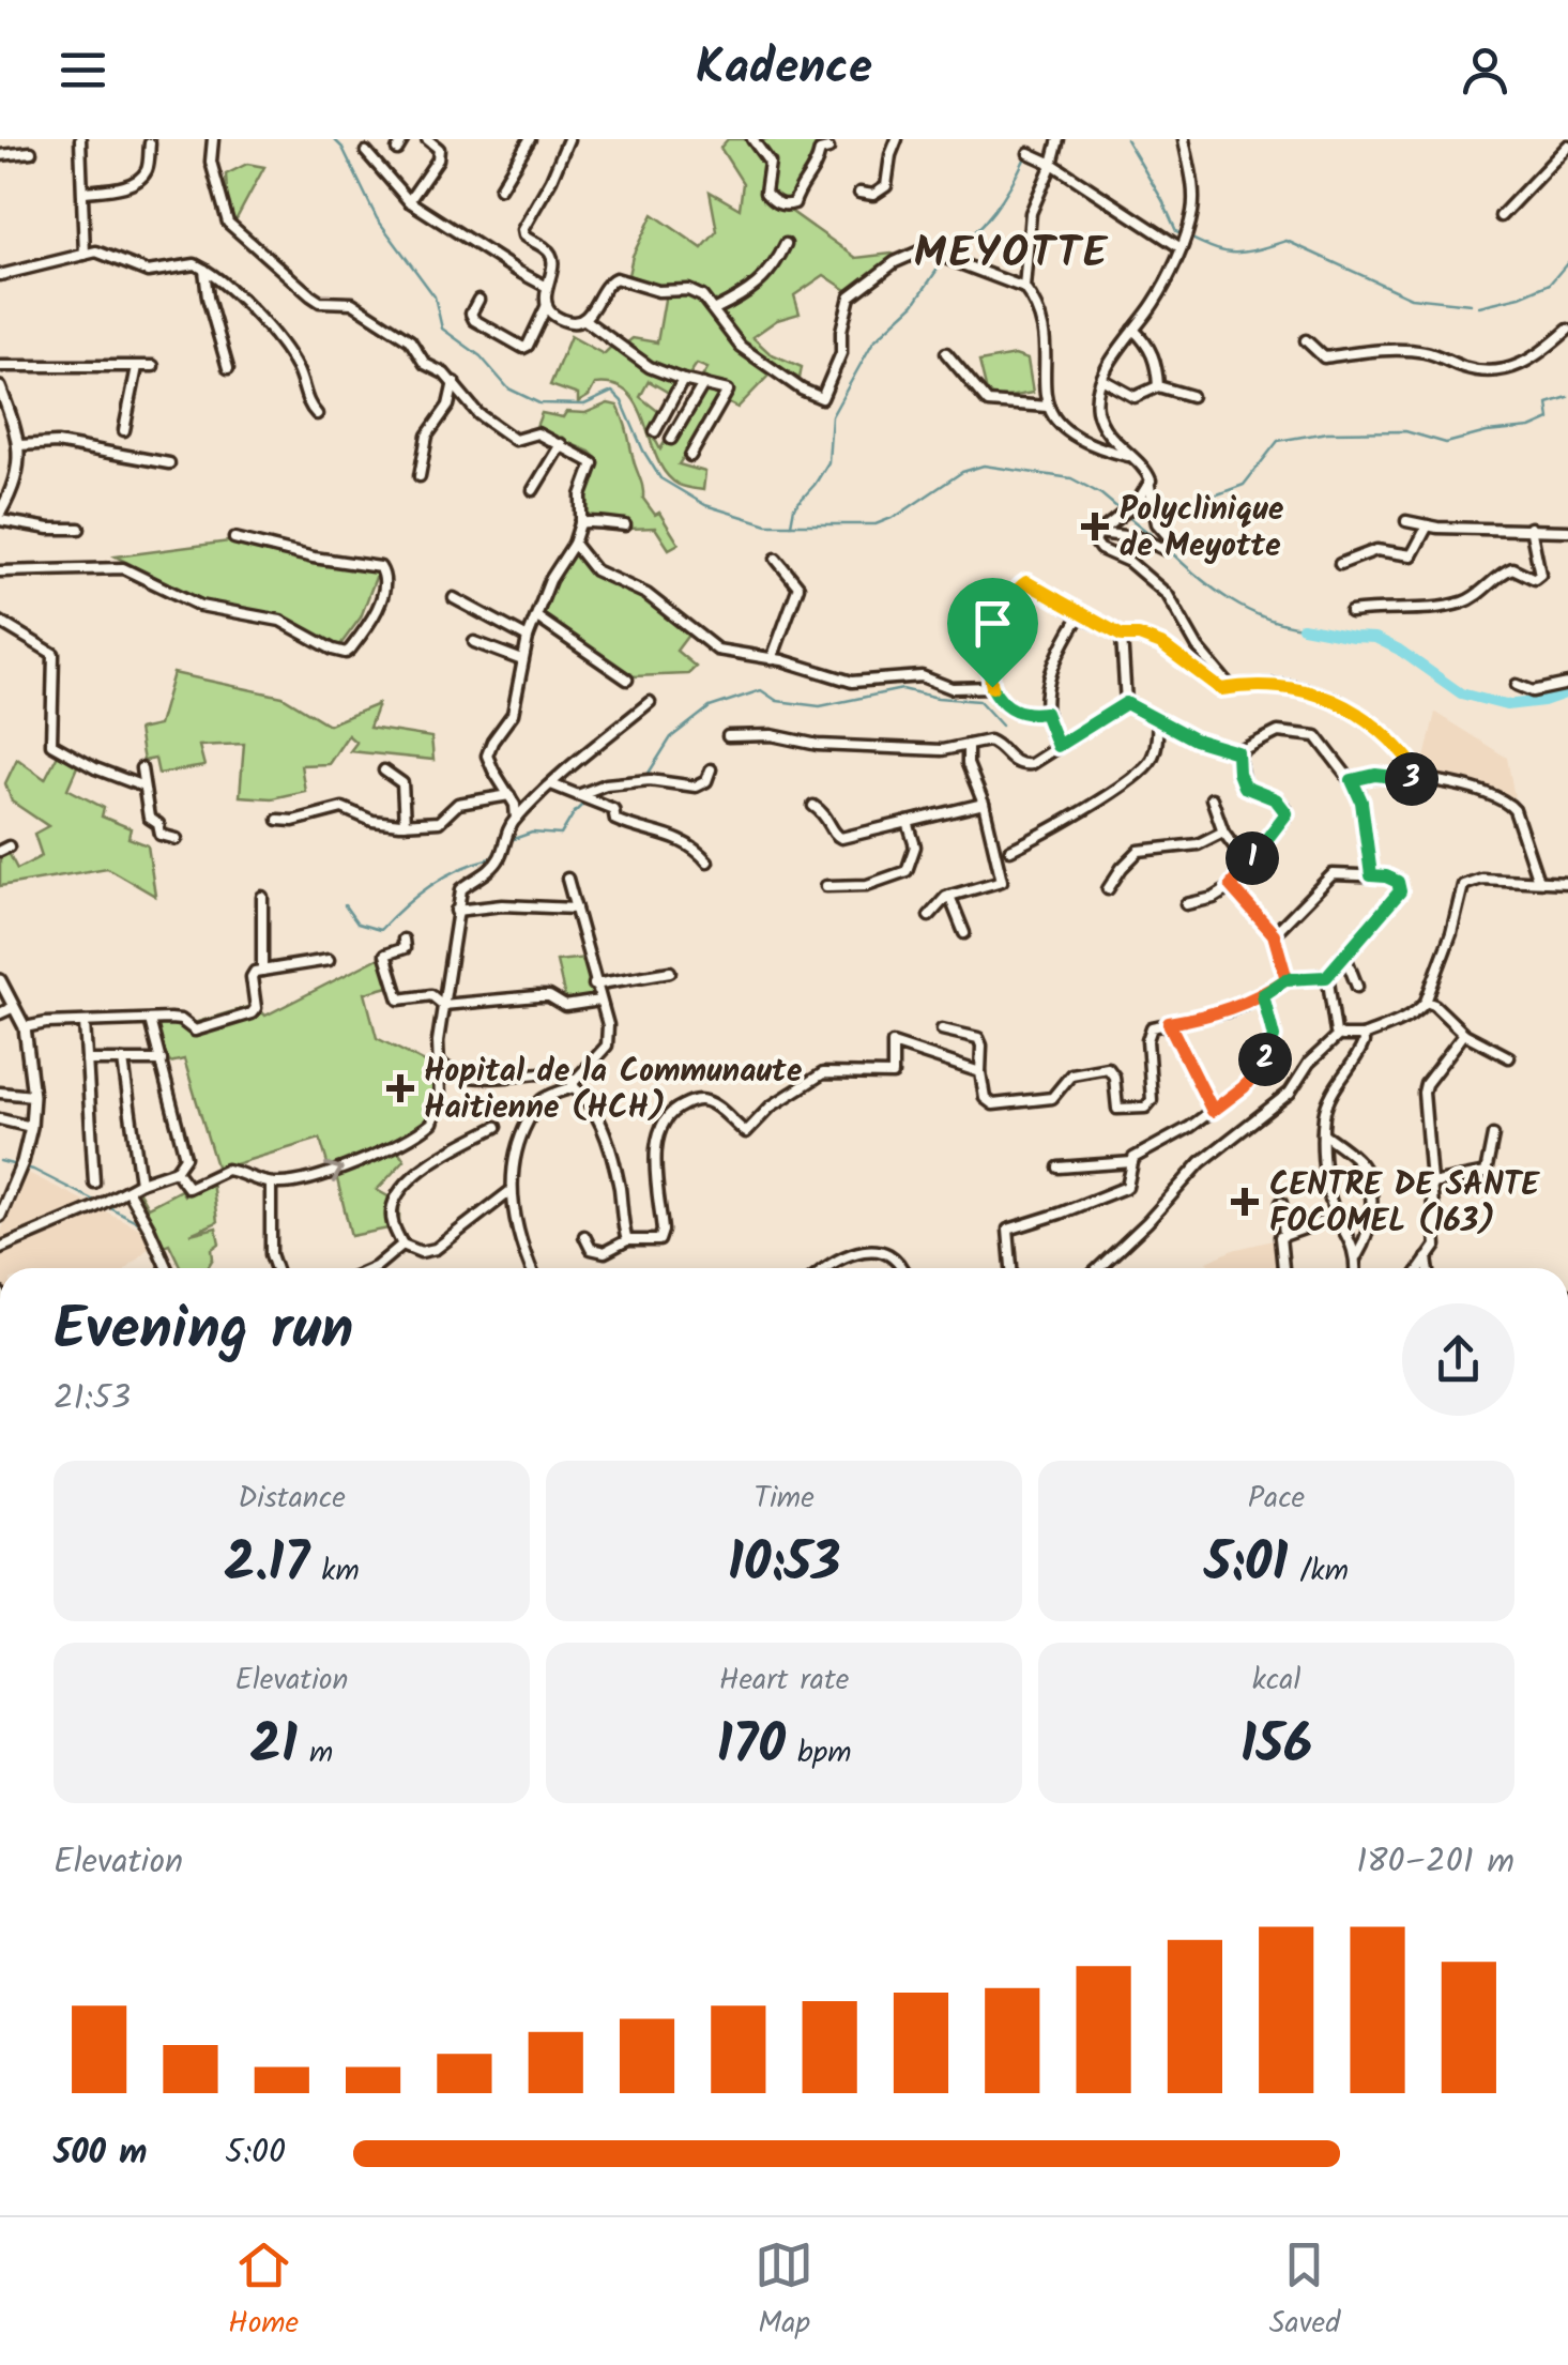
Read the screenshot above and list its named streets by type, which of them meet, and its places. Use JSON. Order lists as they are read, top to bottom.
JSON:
{
  "districts": ["MEYOTTE"],
  "places": {
    "health": ["Polyclinique de Meyotte", "Hopital de la Communaute Haitienne (HCH)", "CENTRE DE SANTE FOCOMEL (163)"]
  },
  "page": {
    "header": "Kadence",
    "pins": ["3", "1", "2"],
    "heading": ["Evening run", "21:53"],
    "stats": [
      ["Distance", "2.17 km"],
      ["Time", "10:53"],
      ["Pace", "5:01 /km"],
      ["Elevation", "21 m"],
      ["Heart rate", "170 bpm"],
      ["kcal", "156"]
    ],
    "chart": ["Elevation", "180–201 m"],
    "list": [
      {
        "name": "500 m",
        "note": "5:00"
      }
    ],
    "tabs": ["Home", "Map", "Saved"]
  }
}
